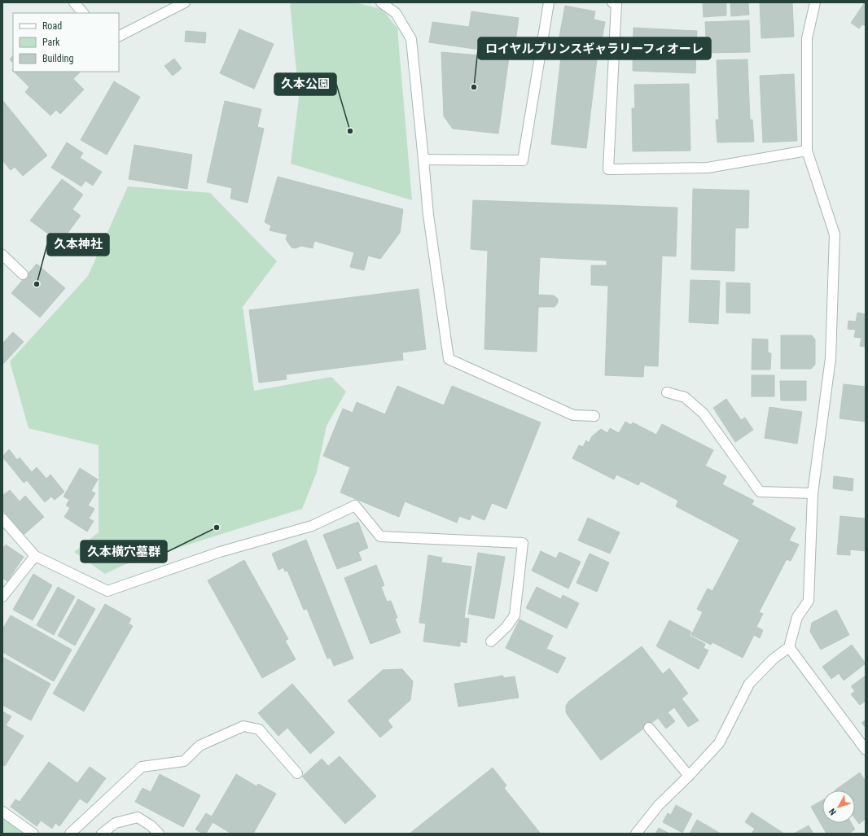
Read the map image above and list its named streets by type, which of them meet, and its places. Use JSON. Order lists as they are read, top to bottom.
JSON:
{
  "places": [
    "ロイヤルプリンスギャラリーフィオーレ",
    "久本公園",
    "久本神社",
    "久本横穴墓群"
  ],
  "legend": ["Road", "Park", "Building"],
  "north": "bottom left"
}
